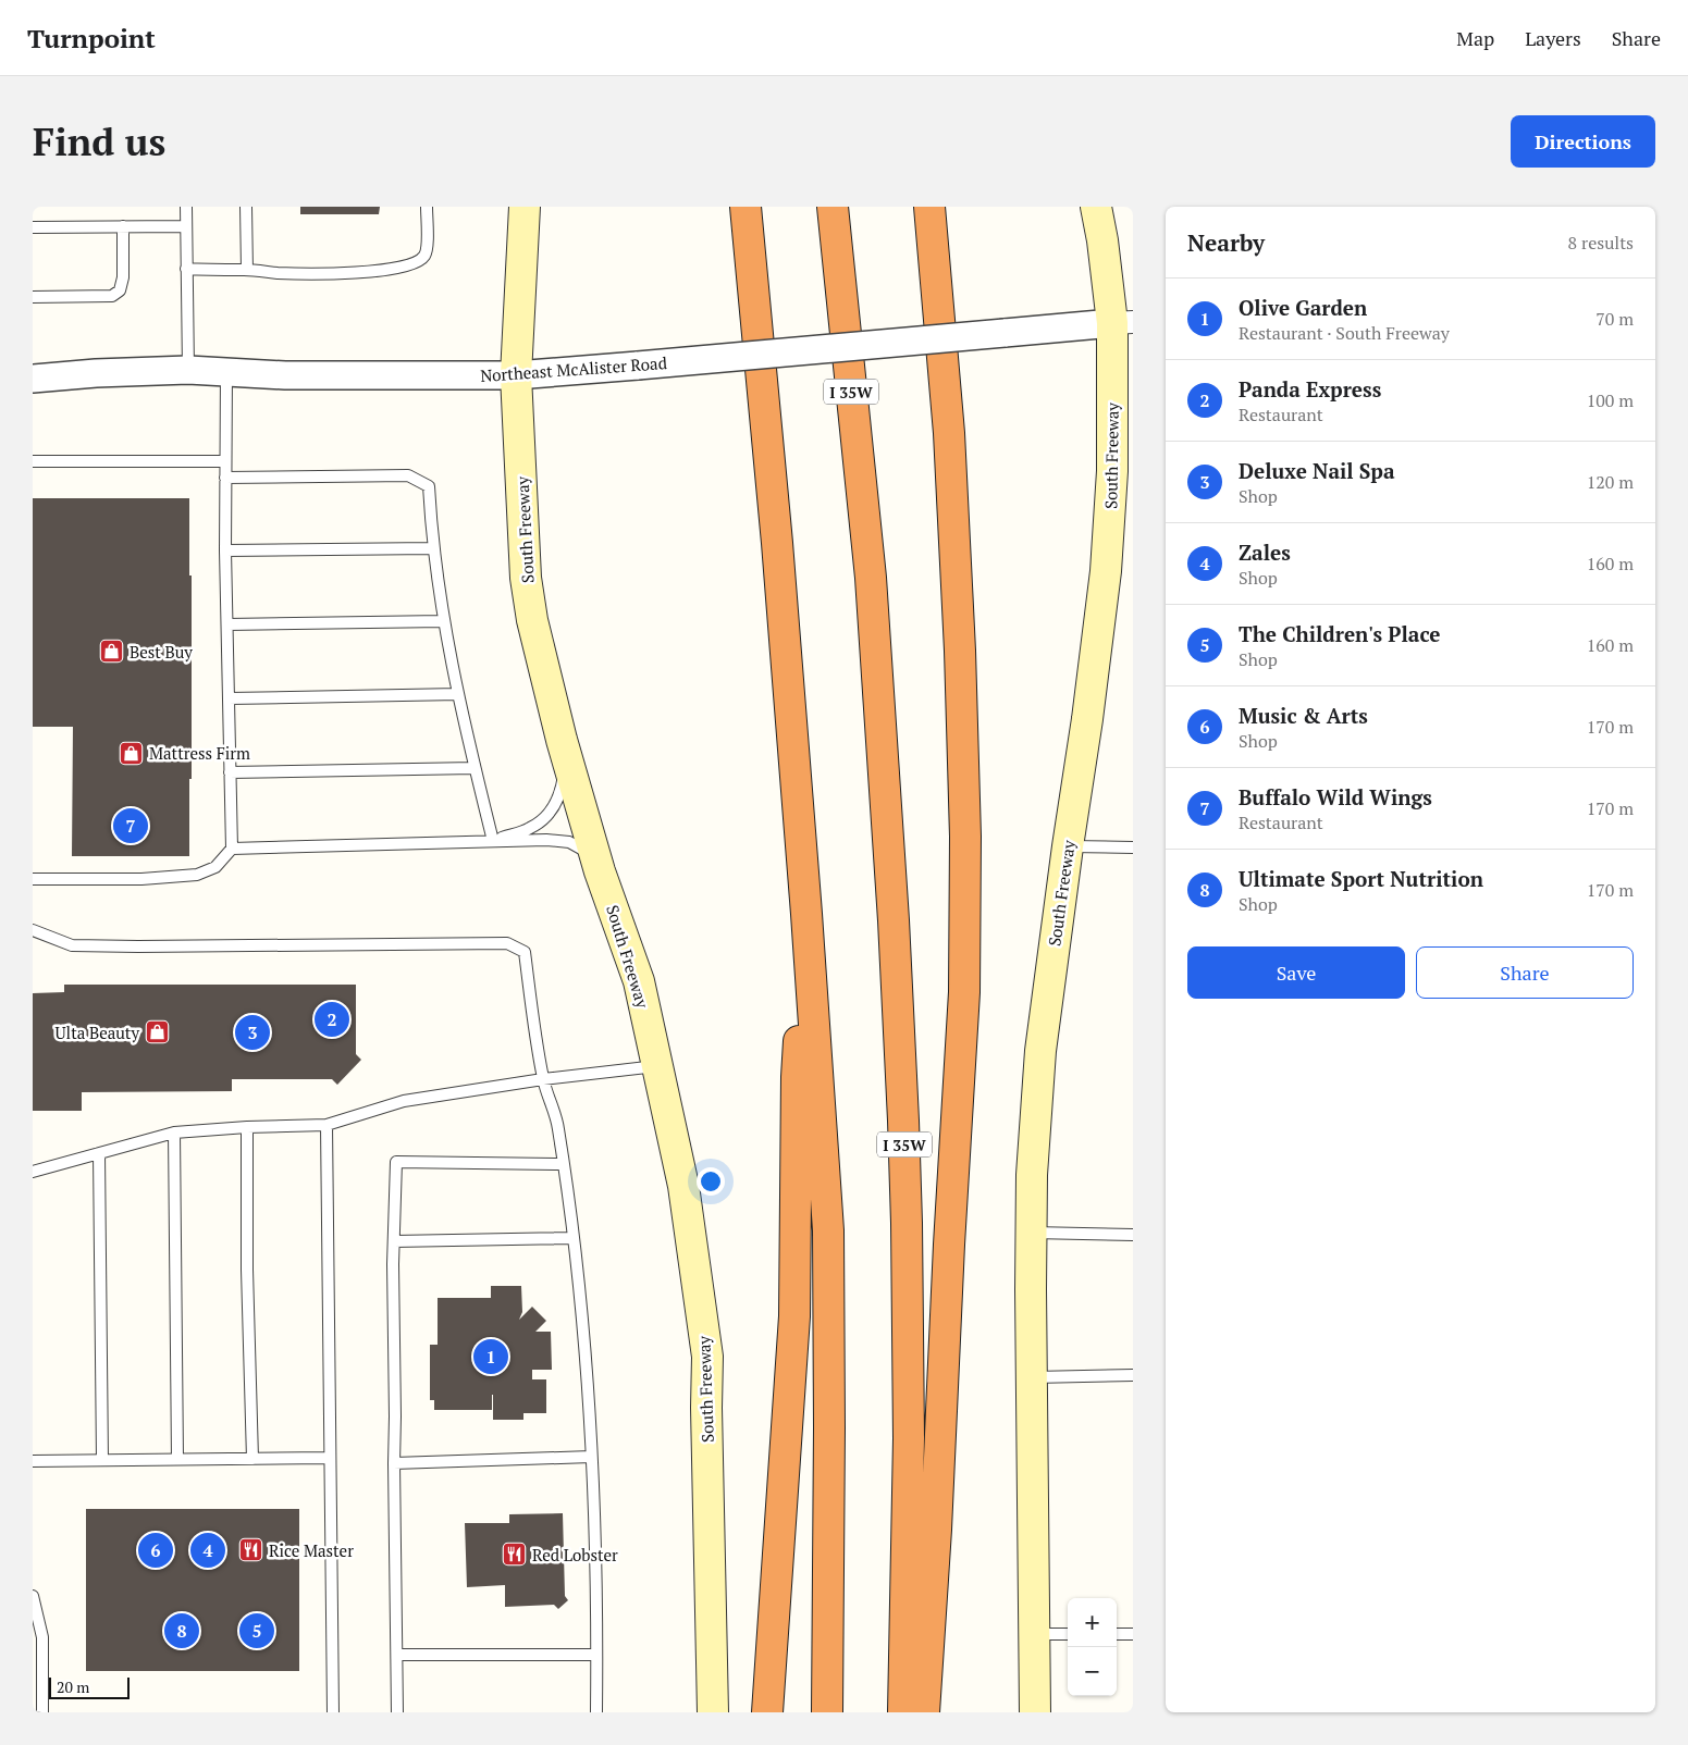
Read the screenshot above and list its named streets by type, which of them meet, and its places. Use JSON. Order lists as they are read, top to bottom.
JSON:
{
  "streets": {
    "highway": ["I 35W"],
    "main road": ["South Freeway"],
    "street": ["Northeast McAlister Road"]
  },
  "crossings": [
    ["Northeast McAlister Road", "South Freeway"]
  ],
  "places": {
    "shop": ["Best Buy", "Mattress Firm", "Ulta Beauty"],
    "restaurant": ["Rice Master", "Red Lobster"]
  },
  "scale_bar": "20 m",
  "page": {
    "header": "Turnpoint",
    "nav": ["Map", "Layers", "Share"],
    "buttons": [
      "Directions",
      ["Save", "Share"]
    ],
    "title": "Find us",
    "heading": ["Nearby", "8 results"],
    "list": [
      {
        "mark": "1",
        "name": "Olive Garden",
        "note": "Restaurant · South Freeway",
        "value": "70 m"
      },
      {
        "mark": "2",
        "name": "Panda Express",
        "note": "Restaurant",
        "value": "100 m"
      },
      {
        "mark": "3",
        "name": "Deluxe Nail Spa",
        "note": "Shop",
        "value": "120 m"
      },
      {
        "mark": "4",
        "name": "Zales",
        "note": "Shop",
        "value": "160 m"
      },
      {
        "mark": "5",
        "name": "The Children's Place",
        "note": "Shop",
        "value": "160 m"
      },
      {
        "mark": "6",
        "name": "Music & Arts",
        "note": "Shop",
        "value": "170 m"
      },
      {
        "mark": "7",
        "name": "Buffalo Wild Wings",
        "note": "Restaurant",
        "value": "170 m"
      },
      {
        "mark": "8",
        "name": "Ultimate Sport Nutrition",
        "note": "Shop",
        "value": "170 m"
      }
    ],
    "pins": [
      "7",
      "2",
      "3",
      "1",
      "4",
      "6",
      "5",
      "8"
    ],
    "map_buttons": ["+", "−"],
    "scale": "20 m"
  }
}
